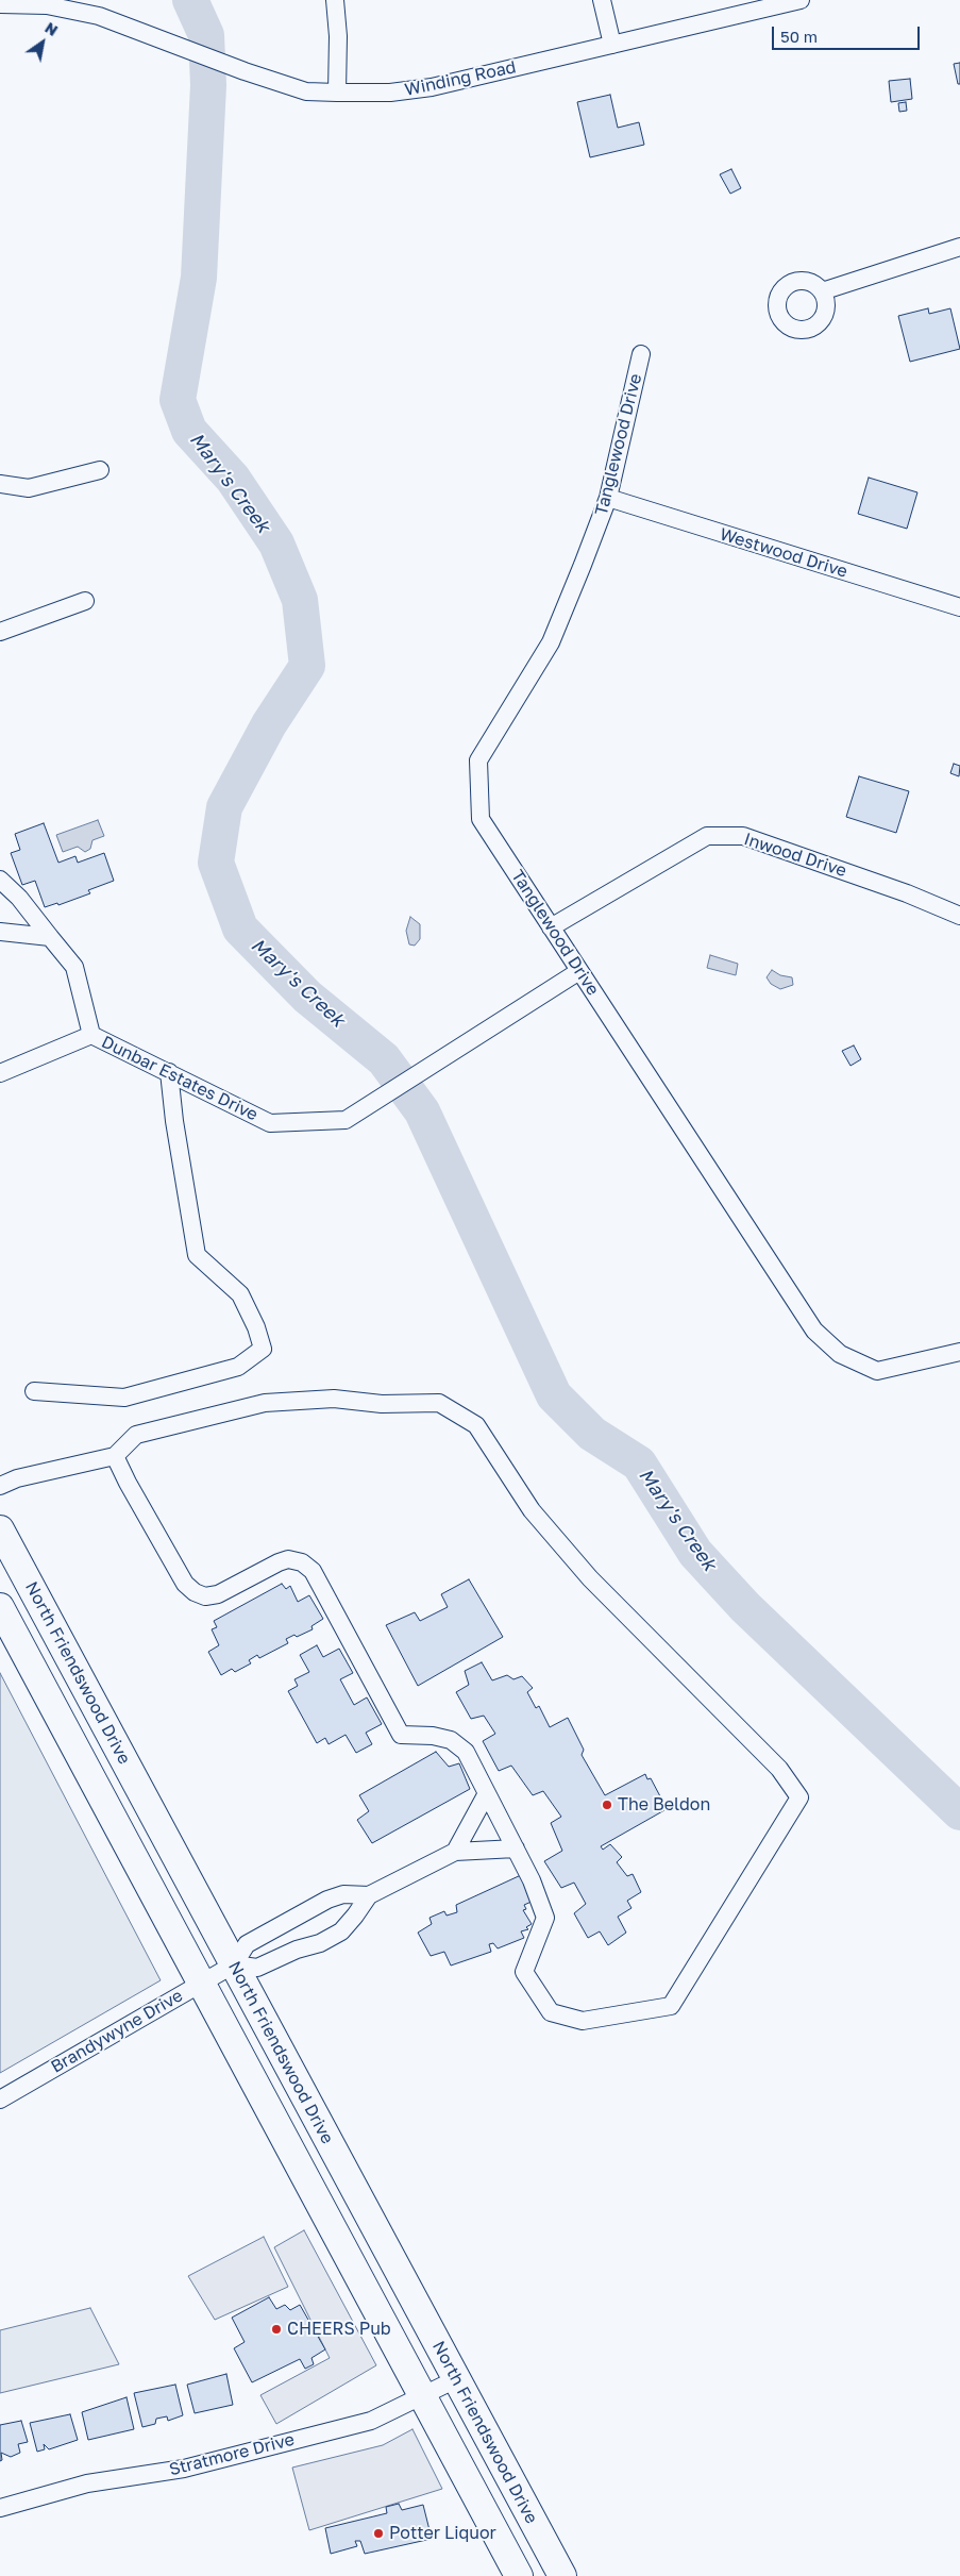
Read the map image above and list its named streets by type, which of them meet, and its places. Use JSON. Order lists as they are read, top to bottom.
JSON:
{
  "streets": {
    "main road": ["North Friendswood Drive"],
    "street": [
      "Winding Road",
      "Tanglewood Drive",
      "Westwood Drive",
      "Inwood Drive",
      "Dunbar Estates Drive",
      "Brandywyne Drive",
      "Stratmore Drive"
    ]
  },
  "crossings": [
    ["Tanglewood Drive", "Westwood Drive"],
    ["Tanglewood Drive", "Inwood Drive"],
    ["Tanglewood Drive", "Dunbar Estates Drive"],
    ["North Friendswood Drive", "Brandywyne Drive"],
    ["North Friendswood Drive", "Stratmore Drive"]
  ],
  "water": ["Mary's Creek"],
  "places": ["The Beldon", "CHEERS Pub", "Potter Liquor"],
  "scale_bar": "50 m",
  "north": "top right"
}
